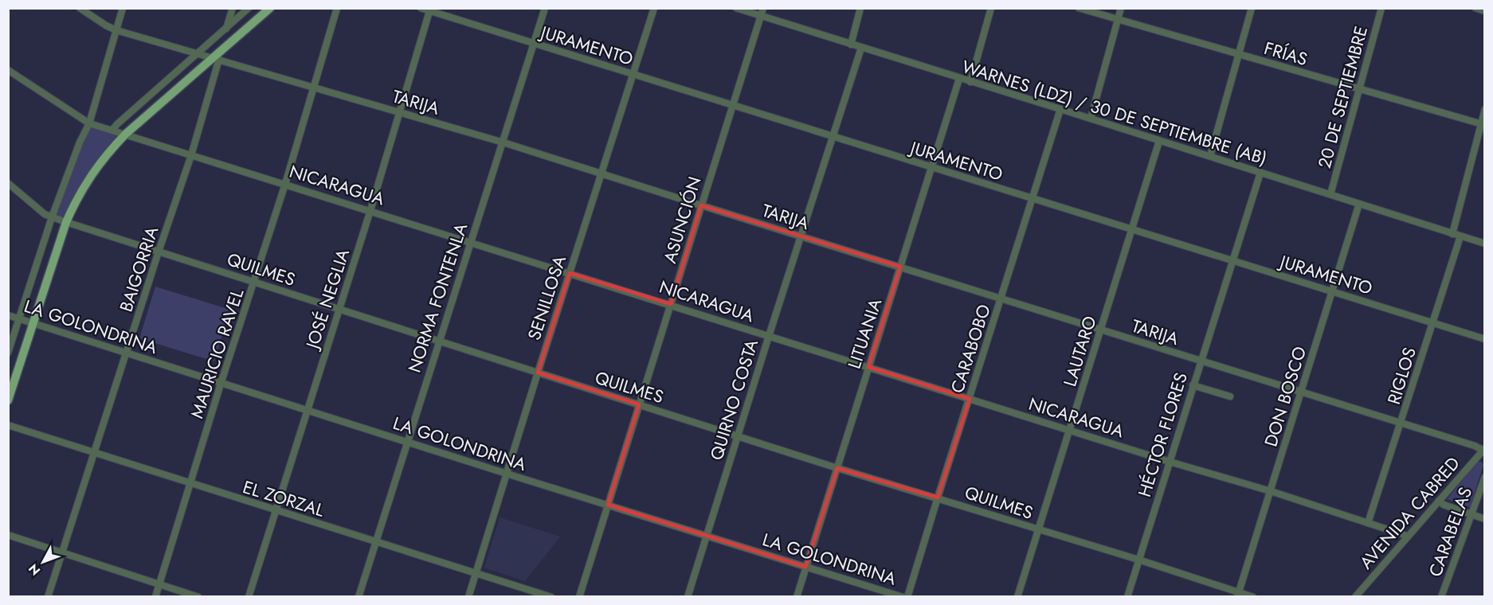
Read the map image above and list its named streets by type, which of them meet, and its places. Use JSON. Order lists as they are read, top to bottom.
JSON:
{
  "streets": {
    "street": [
      "JURAMENTO",
      "FRÍAS",
      "20 DE SEPTIEMBRE",
      "TARIJA",
      "WARNES (LDZ) / 30 DE SEPTIEMBRE (AB)",
      "NICARAGUA",
      "ASUNCIÓN",
      "BAIGORRIA",
      "QUILMES",
      "NORMA FONTENLA",
      "SENILLOSA",
      "JOSÉ NEGLIA",
      "LA GOLONDRINA",
      "LITUANIA",
      "CARABOBO",
      "LAUTARO",
      "MAURICIO RAVEL",
      "RIGLOS",
      "DON BOSCO",
      "QUIRNO COSTA",
      "HÉCTOR FLORES",
      "EL ZORZAL",
      "AVENIDA CABRED",
      "CARABELAS"
    ]
  },
  "crossings": [
    ["JURAMENTO", "ASUNCIÓN"],
    ["JURAMENTO", "NORMA FONTENLA"],
    ["JURAMENTO", "SENILLOSA"],
    ["JURAMENTO", "JOSÉ NEGLIA"],
    ["JURAMENTO", "LITUANIA"],
    ["JURAMENTO", "CARABOBO"],
    ["JURAMENTO", "LAUTARO"],
    ["JURAMENTO", "RIGLOS"],
    ["JURAMENTO", "DON BOSCO"],
    ["JURAMENTO", "QUIRNO COSTA"],
    ["JURAMENTO", "HÉCTOR FLORES"],
    ["FRÍAS", "20 DE SEPTIEMBRE"],
    ["20 DE SEPTIEMBRE", "WARNES (LDZ) / 30 DE SEPTIEMBRE (AB)"],
    ["TARIJA", "ASUNCIÓN"],
    ["TARIJA", "BAIGORRIA"],
    ["TARIJA", "NORMA FONTENLA"],
    ["TARIJA", "SENILLOSA"],
    ["TARIJA", "JOSÉ NEGLIA"],
    ["TARIJA", "LITUANIA"],
    ["TARIJA", "CARABOBO"],
    ["TARIJA", "LAUTARO"],
    ["TARIJA", "MAURICIO RAVEL"],
    ["TARIJA", "RIGLOS"],
    ["TARIJA", "DON BOSCO"],
    ["TARIJA", "QUIRNO COSTA"],
    ["TARIJA", "HÉCTOR FLORES"],
    ["TARIJA", "AVENIDA CABRED"],
    ["WARNES (LDZ) / 30 DE SEPTIEMBRE (AB)", "ASUNCIÓN"],
    ["WARNES (LDZ) / 30 DE SEPTIEMBRE (AB)", "LITUANIA"],
    ["WARNES (LDZ) / 30 DE SEPTIEMBRE (AB)", "CARABOBO"],
    ["WARNES (LDZ) / 30 DE SEPTIEMBRE (AB)", "LAUTARO"],
    ["WARNES (LDZ) / 30 DE SEPTIEMBRE (AB)", "RIGLOS"],
    ["WARNES (LDZ) / 30 DE SEPTIEMBRE (AB)", "DON BOSCO"],
    ["WARNES (LDZ) / 30 DE SEPTIEMBRE (AB)", "QUIRNO COSTA"],
    ["WARNES (LDZ) / 30 DE SEPTIEMBRE (AB)", "HÉCTOR FLORES"],
    ["NICARAGUA", "ASUNCIÓN"],
    ["NICARAGUA", "BAIGORRIA"],
    ["NICARAGUA", "NORMA FONTENLA"],
    ["NICARAGUA", "SENILLOSA"],
    ["NICARAGUA", "JOSÉ NEGLIA"],
    ["NICARAGUA", "LITUANIA"],
    ["NICARAGUA", "CARABOBO"],
    ["NICARAGUA", "LAUTARO"],
    ["NICARAGUA", "MAURICIO RAVEL"],
    ["NICARAGUA", "RIGLOS"],
    ["NICARAGUA", "DON BOSCO"],
    ["NICARAGUA", "QUIRNO COSTA"],
    ["NICARAGUA", "HÉCTOR FLORES"],
    ["NICARAGUA", "AVENIDA CABRED"],
    ["ASUNCIÓN", "QUILMES"],
    ["ASUNCIÓN", "LA GOLONDRINA"],
    ["BAIGORRIA", "QUILMES"],
    ["BAIGORRIA", "LA GOLONDRINA"],
    ["BAIGORRIA", "EL ZORZAL"],
    ["QUILMES", "NORMA FONTENLA"],
    ["QUILMES", "SENILLOSA"],
    ["QUILMES", "JOSÉ NEGLIA"],
    ["QUILMES", "LITUANIA"],
    ["QUILMES", "CARABOBO"],
    ["QUILMES", "LAUTARO"],
    ["QUILMES", "MAURICIO RAVEL"],
    ["QUILMES", "DON BOSCO"],
    ["QUILMES", "QUIRNO COSTA"],
    ["QUILMES", "HÉCTOR FLORES"],
    ["NORMA FONTENLA", "LA GOLONDRINA"],
    ["NORMA FONTENLA", "EL ZORZAL"],
    ["SENILLOSA", "LA GOLONDRINA"],
    ["SENILLOSA", "EL ZORZAL"],
    ["JOSÉ NEGLIA", "LA GOLONDRINA"],
    ["JOSÉ NEGLIA", "EL ZORZAL"],
    ["LA GOLONDRINA", "LITUANIA"],
    ["LA GOLONDRINA", "MAURICIO RAVEL"],
    ["LA GOLONDRINA", "QUIRNO COSTA"],
    ["MAURICIO RAVEL", "EL ZORZAL"]
  ],
  "north": "bottom left"
}
